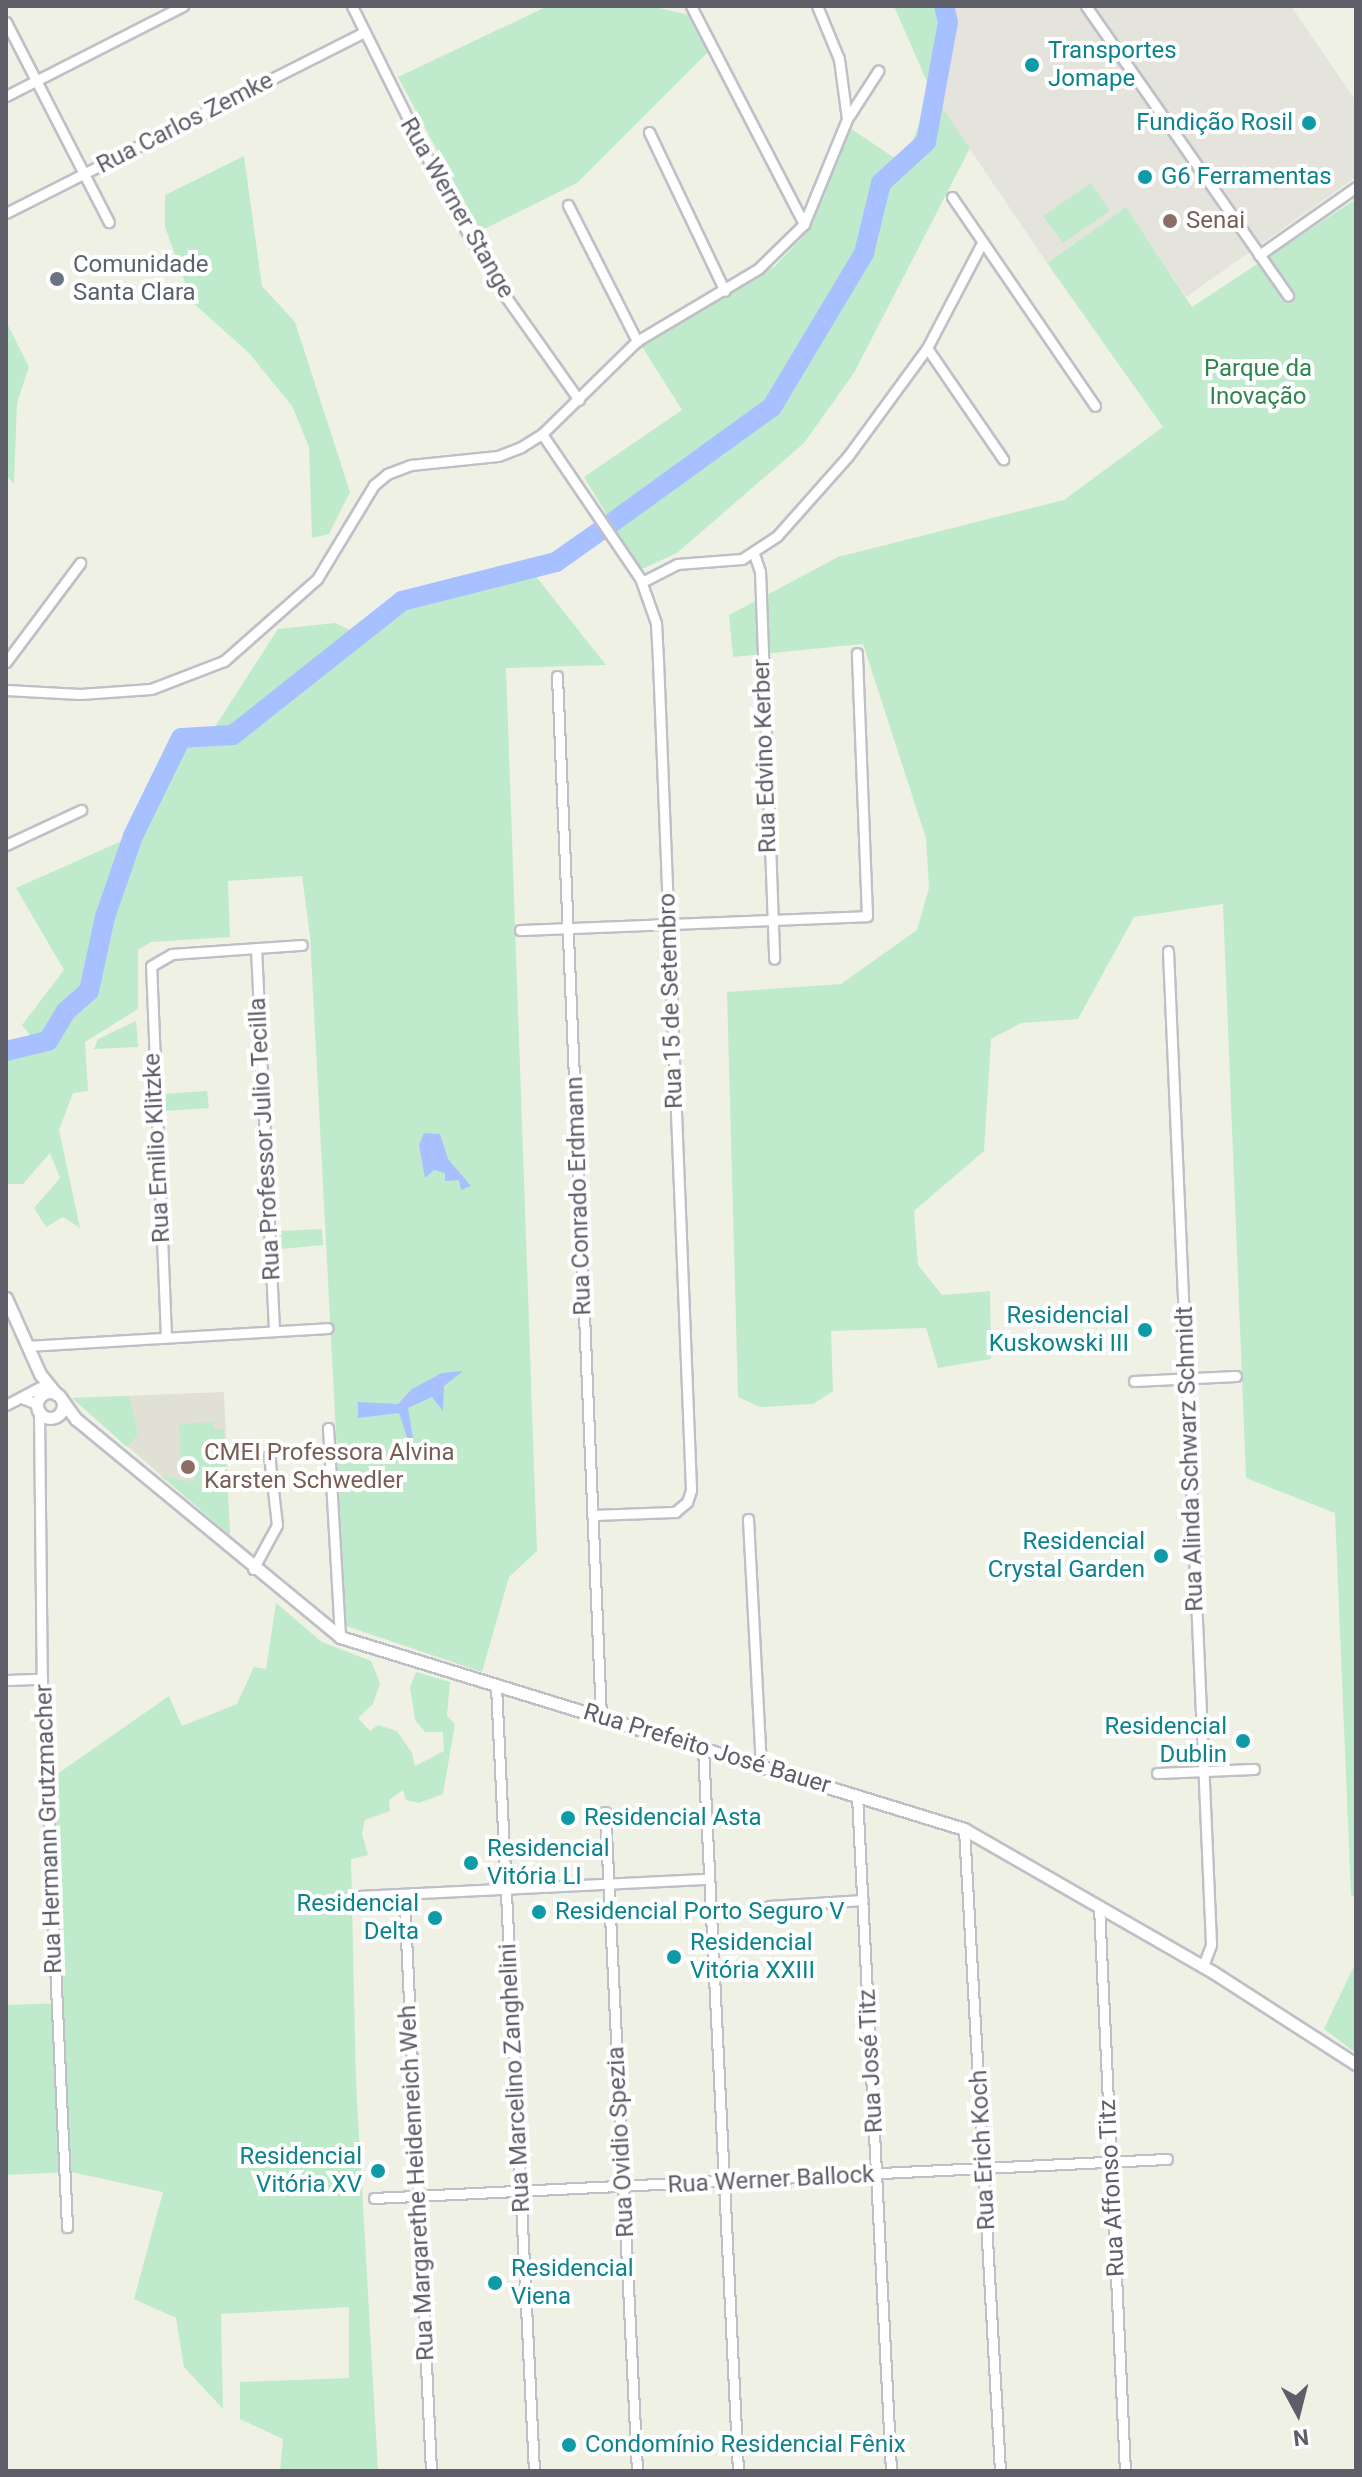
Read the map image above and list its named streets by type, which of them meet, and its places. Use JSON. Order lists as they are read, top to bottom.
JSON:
{
  "streets": {
    "street": [
      "Rua Carlos Zemke",
      "Rua Werner Stange",
      "Rua Edvino Kerber",
      "Rua 15 de Setembro",
      "Rua Professor Julio Tecilla",
      "Rua Emilio Klitzke",
      "Rua Conrado Erdmann",
      "Rua Alinda Schwarz Schmidt",
      "Rua Prefeito José Bauer",
      "Rua Hermann Grutzmacher",
      "Rua José Titz",
      "Rua Marcelino Zanghelini",
      "Rua Ovidio Spezia",
      "Rua Erich Koch",
      "Rua Werner Ballock",
      "Rua Margarethe Heidenreich Weh",
      "Rua Affonso Titz"
    ]
  },
  "crossings": [
    ["Rua Carlos Zemke", "Rua Werner Stange"],
    ["Rua 15 de Setembro", "Rua Conrado Erdmann"],
    ["Rua Professor Julio Tecilla", "Rua Emilio Klitzke"],
    ["Rua Conrado Erdmann", "Rua Prefeito José Bauer"],
    ["Rua Alinda Schwarz Schmidt", "Rua Prefeito José Bauer"],
    ["Rua Prefeito José Bauer", "Rua Hermann Grutzmacher"],
    ["Rua Prefeito José Bauer", "Rua José Titz"],
    ["Rua Prefeito José Bauer", "Rua Marcelino Zanghelini"],
    ["Rua Prefeito José Bauer", "Rua Erich Koch"],
    ["Rua Prefeito José Bauer", "Rua Affonso Titz"],
    ["Rua José Titz", "Rua Werner Ballock"],
    ["Rua Marcelino Zanghelini", "Rua Werner Ballock"],
    ["Rua Ovidio Spezia", "Rua Werner Ballock"],
    ["Rua Erich Koch", "Rua Werner Ballock"],
    ["Rua Werner Ballock", "Rua Margarethe Heidenreich Weh"],
    ["Rua Werner Ballock", "Rua Affonso Titz"]
  ],
  "parks": ["Parque da Inovação"],
  "places": [
    "Transportes Jomape",
    "Fundição Rosil",
    "G6 Ferramentas",
    "Senai",
    "Comunidade Santa Clara",
    "Residencial Kuskowski III",
    "CMEI Professora Alvina Karsten Schwedler",
    "Residencial Crystal Garden",
    "Residencial Dublin",
    "Residencial Asta",
    "Residencial Vitória LI",
    "Residencial Porto Seguro V",
    "Residencial Delta",
    "Residencial Vitória XXIII",
    "Residencial Vitória XV",
    "Residencial Viena",
    "Condomínio Residencial Fênix"
  ],
  "north": "bottom"
}
